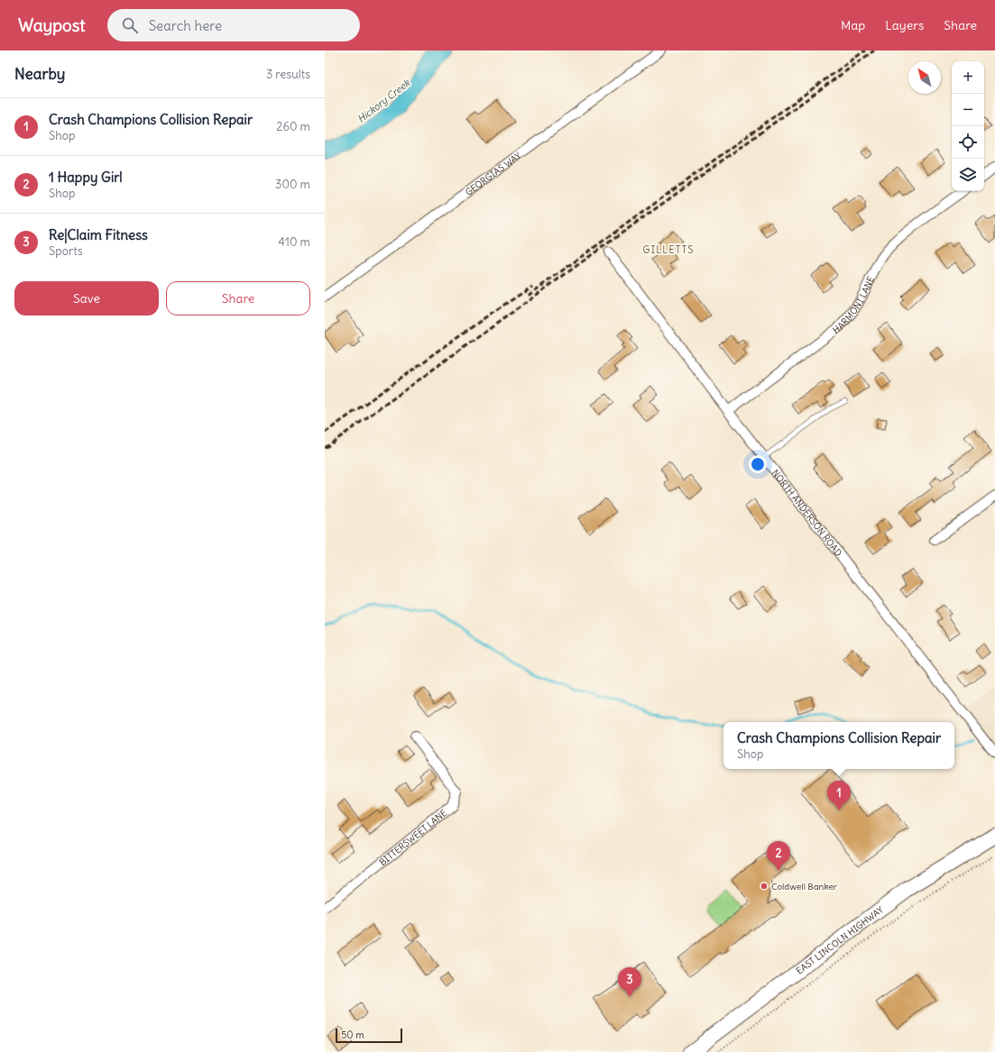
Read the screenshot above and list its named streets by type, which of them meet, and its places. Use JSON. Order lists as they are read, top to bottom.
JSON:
{
  "streets": {
    "main road": ["EAST LINCOLN HIGHWAY"],
    "street": [
      "GEORGIAS WAY",
      "HARMONI LANE",
      "NORTH ANDERSON ROAD",
      "BITTERSWEET LANE"
    ]
  },
  "crossings": [
    ["HARMONI LANE", "NORTH ANDERSON ROAD"]
  ],
  "districts": ["GILLETTS"],
  "water": ["Hickory Creek"],
  "places": ["Coldwell Banker"],
  "scale_bar": "50 m",
  "north": "top left",
  "page": {
    "header": "Waypost",
    "search": "Search here",
    "nav": ["Map", "Layers", "Share"],
    "heading": ["Nearby", "3 results"],
    "map_buttons": ["+", "−"],
    "list": [
      {
        "mark": "1",
        "name": "Crash Champions Collision Repair",
        "note": "Shop",
        "value": "260 m"
      },
      {
        "mark": "2",
        "name": "1 Happy Girl",
        "note": "Shop",
        "value": "300 m"
      },
      {
        "mark": "3",
        "name": "Re|Claim Fitness",
        "note": "Sports",
        "value": "410 m"
      }
    ],
    "buttons": ["Save", "Share"],
    "popup": ["Crash Champions Collision Repair", "Shop"],
    "pins": ["1", "2", "3"],
    "scale": "50 m"
  }
}
